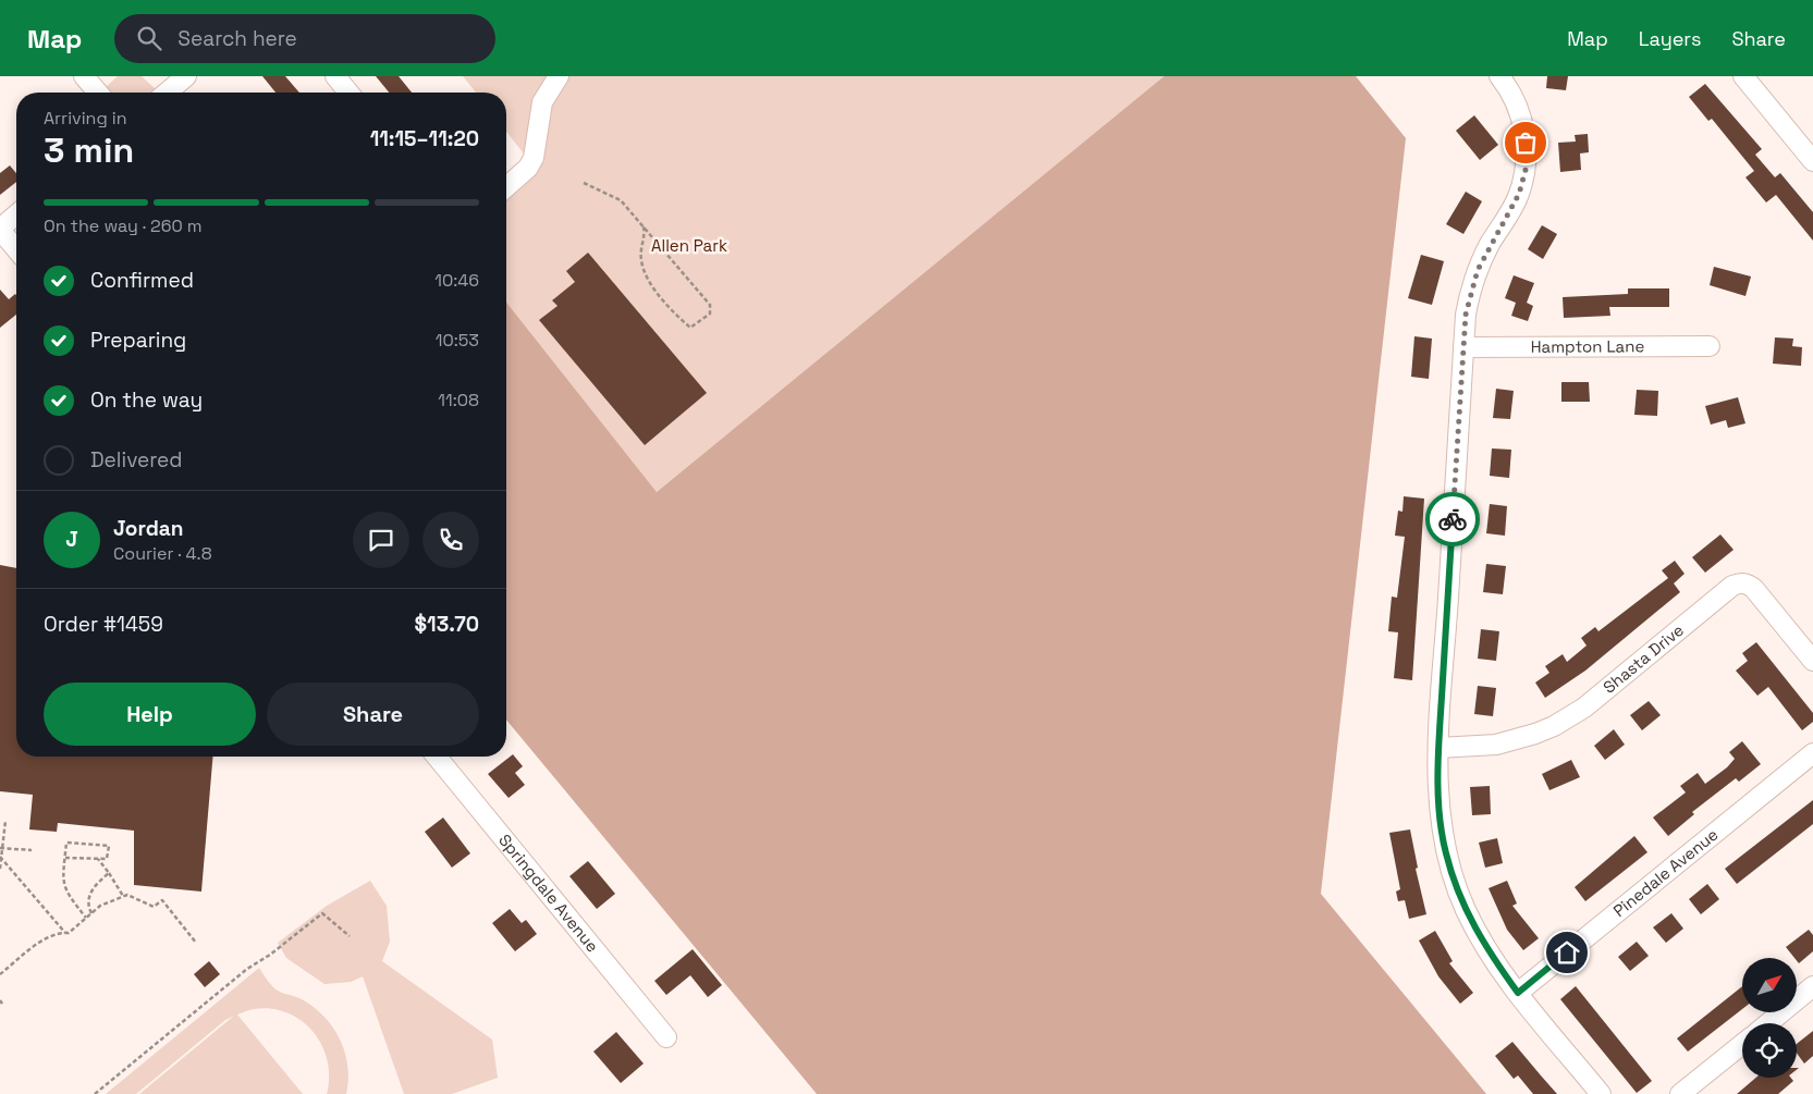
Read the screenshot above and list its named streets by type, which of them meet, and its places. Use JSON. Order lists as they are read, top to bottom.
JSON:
{
  "streets": {
    "street": [
      "Hampton Lane",
      "Shasta Drive",
      "Pinedale Avenue",
      "Springdale Avenue"
    ]
  },
  "parks": ["Allen Park"],
  "north": "top right",
  "page": {
    "header": "Map",
    "search": "Search here",
    "nav": ["Map", "Layers", "Share"],
    "heading": ["3 min", "Arriving in", "11:15–11:20"],
    "panel": [
      "Jordan",
      "Courier · 4.8",
      "Order #1459",
      "$13.70"
    ],
    "bar": "On the way · 260 m",
    "list": [
      ["Confirmed", "10:46"],
      ["Preparing", "10:53"],
      ["On the way", "11:08"],
      "Delivered"
    ],
    "round": "J",
    "buttons": ["Help", "Share"]
  }
}
